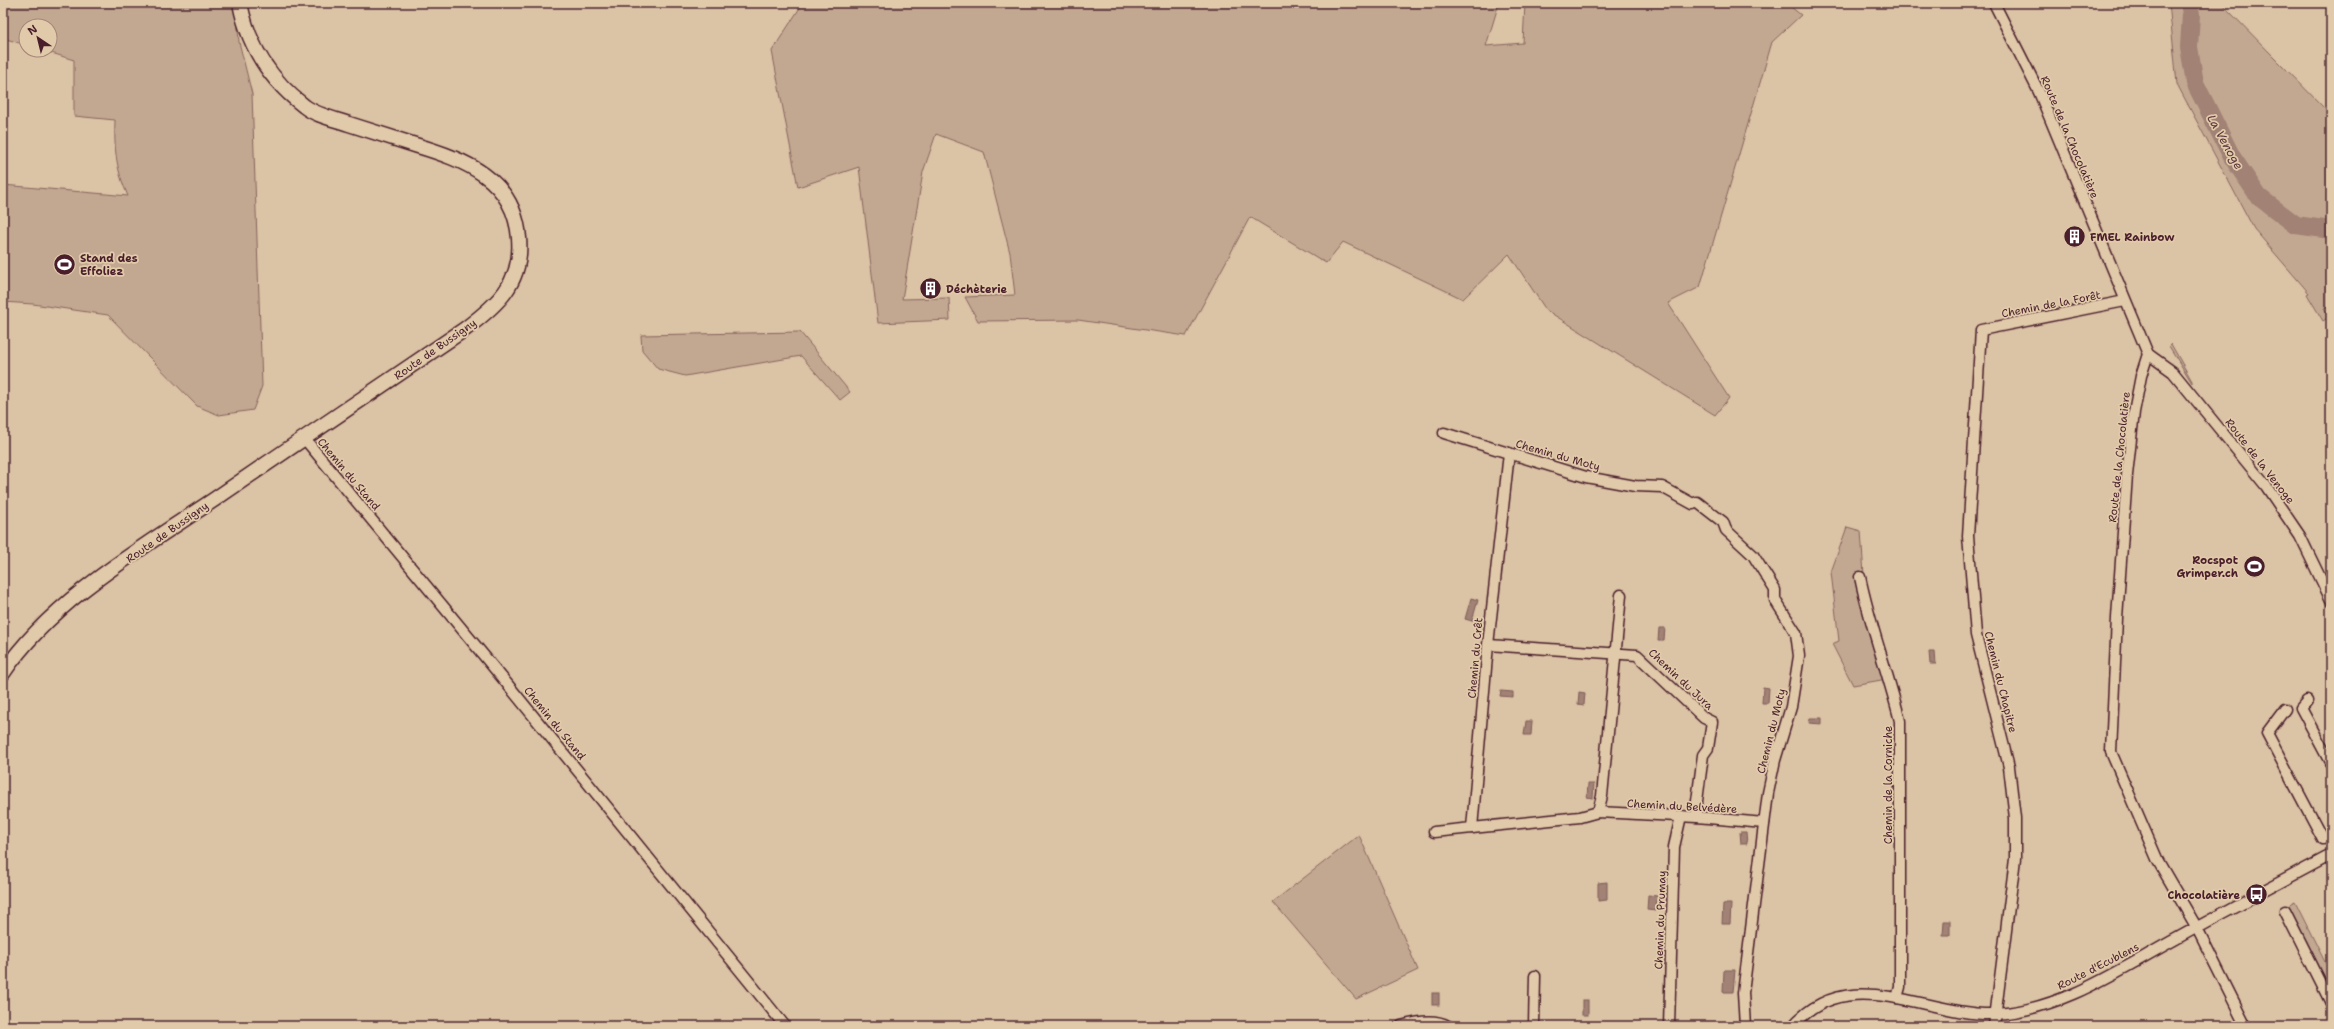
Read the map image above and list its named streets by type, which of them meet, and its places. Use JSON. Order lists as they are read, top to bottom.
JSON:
{
  "streets": {
    "street": [
      "Route de la Chocolatière",
      "Chemin de la Forêt",
      "Route de Bussigny",
      "Chemin du Moty",
      "Route de la Venoge",
      "Chemin du Stand",
      "Chemin du Crêt",
      "Chemin du Jura",
      "Chemin du Chapitre",
      "Chemin de la Corniche",
      "Chemin du Belvédère",
      "Chemin du Prumay",
      "Route d'Ecublens"
    ]
  },
  "crossings": [
    ["Route de la Chocolatière", "Chemin de la Forêt"],
    ["Route de la Chocolatière", "Route de la Venoge"],
    ["Route de la Chocolatière", "Route d'Ecublens"],
    ["Chemin de la Forêt", "Chemin du Chapitre"],
    ["Route de Bussigny", "Chemin du Stand"],
    ["Chemin du Moty", "Chemin du Crêt"],
    ["Chemin du Moty", "Chemin du Belvédère"],
    ["Chemin du Crêt", "Chemin du Jura"],
    ["Chemin du Crêt", "Chemin du Belvédère"],
    ["Chemin du Jura", "Chemin du Belvédère"],
    ["Chemin du Chapitre", "Route d'Ecublens"],
    ["Chemin de la Corniche", "Route d'Ecublens"],
    ["Chemin du Belvédère", "Chemin du Prumay"]
  ],
  "water": ["La Venoge"],
  "places": {
    "building": ["FMEL Rainbow", "Déchèterie"],
    "sports": ["Stand des Effoliez", "Rocspot Grimper.ch"],
    "bus stop": ["Chocolatière"]
  },
  "north": "top left"
}
